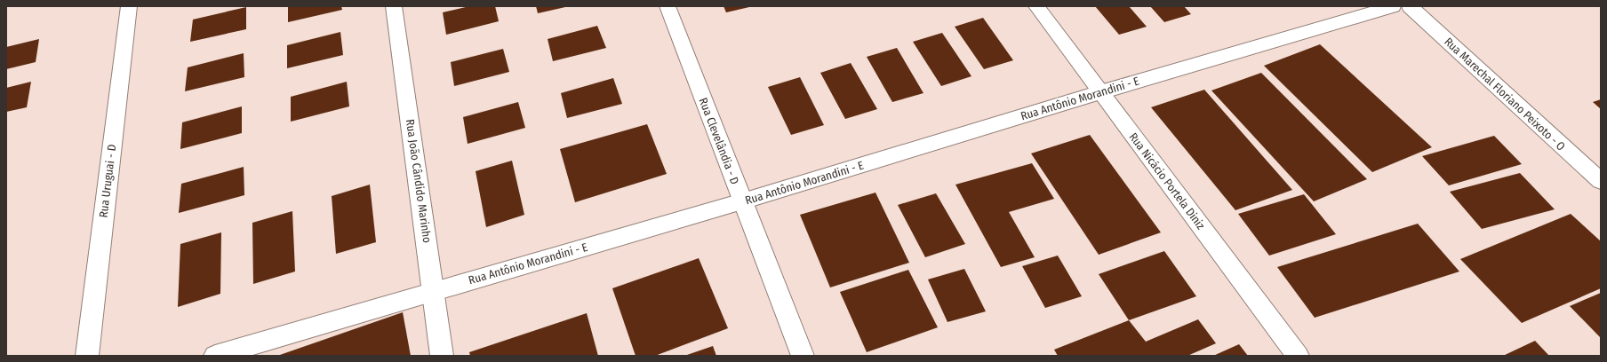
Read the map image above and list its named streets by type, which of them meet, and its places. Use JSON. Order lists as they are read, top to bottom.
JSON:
{
  "streets": {
    "street": [
      "Rua Marechal Floriano Peixoto - O",
      "Rua Antônio Morandini - E",
      "Rua Clevelândia - D",
      "Rua Uruguai - D",
      "Rua João Cândido Marinho",
      "Rua Nicácio Portela Diniz"
    ]
  },
  "crossings": [
    ["Rua Antônio Morandini - E", "Rua Clevelândia - D"],
    ["Rua Antônio Morandini - E", "Rua João Cândido Marinho"],
    ["Rua Antônio Morandini - E", "Rua Nicácio Portela Diniz"]
  ]
}
